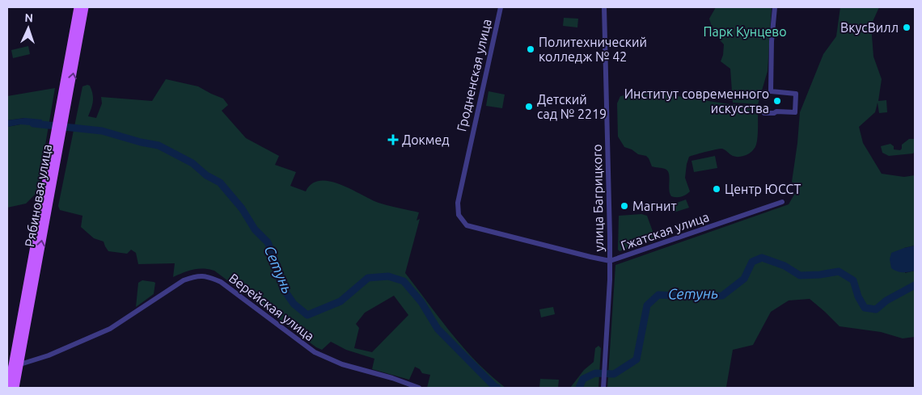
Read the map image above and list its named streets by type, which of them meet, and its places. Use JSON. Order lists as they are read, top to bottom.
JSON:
{
  "streets": {
    "main road": ["Рябиновая улица"],
    "street": [
      "Гродненская улица",
      "улица Багрицкого",
      "Гжатская улица",
      "Верейская улица"
    ]
  },
  "crossings": [
    ["Гродненская улица", "Гжатская улица"],
    ["Рябиновая улица", "Верейская улица"],
    ["улица Багрицкого", "Гжатская улица"]
  ],
  "water": ["Сетунь"],
  "parks": ["Парк Кунцево"],
  "places": {
    "other": [
      "ВкусВилл",
      "Политехнический колледж № 42",
      "Институт современного искусства",
      "Детский сад № 2219",
      "Центр ЮССТ",
      "Магнит"
    ],
    "health": ["Докмед"]
  },
  "north": "top"
}
